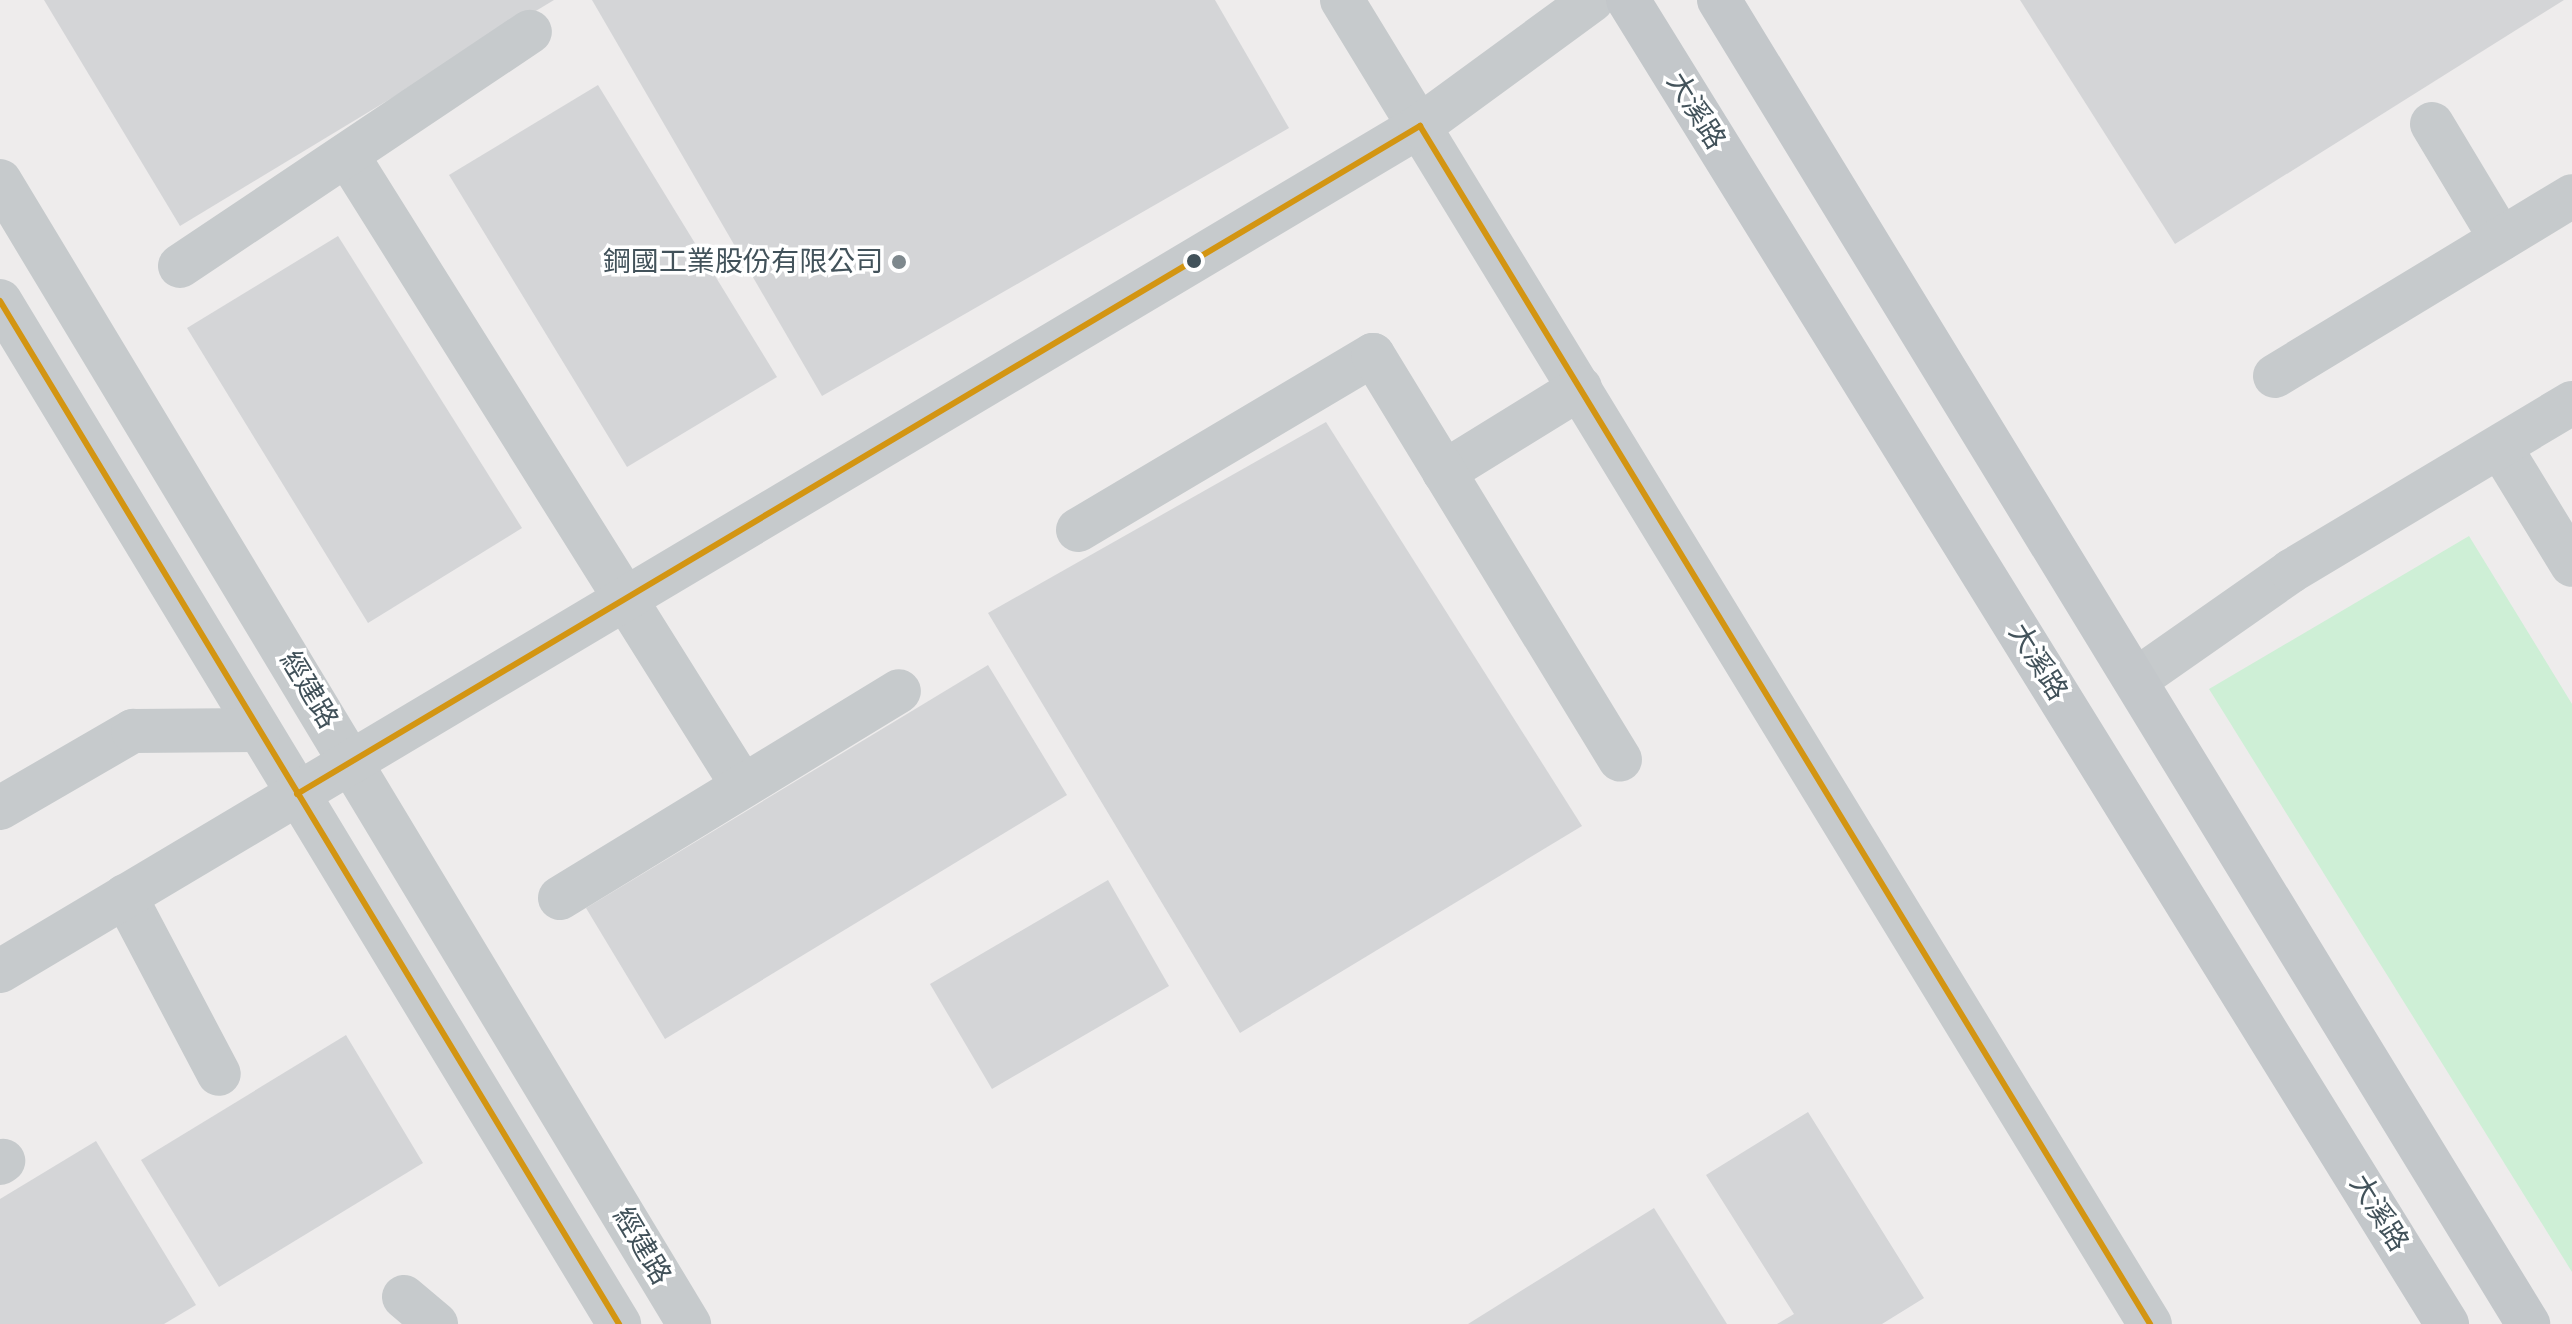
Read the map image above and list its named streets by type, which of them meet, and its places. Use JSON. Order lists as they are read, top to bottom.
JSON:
{
  "streets": {
    "main road": ["大溪路"],
    "street": ["經建路"]
  },
  "places": ["鋼國工業股份有限公司"]
}
